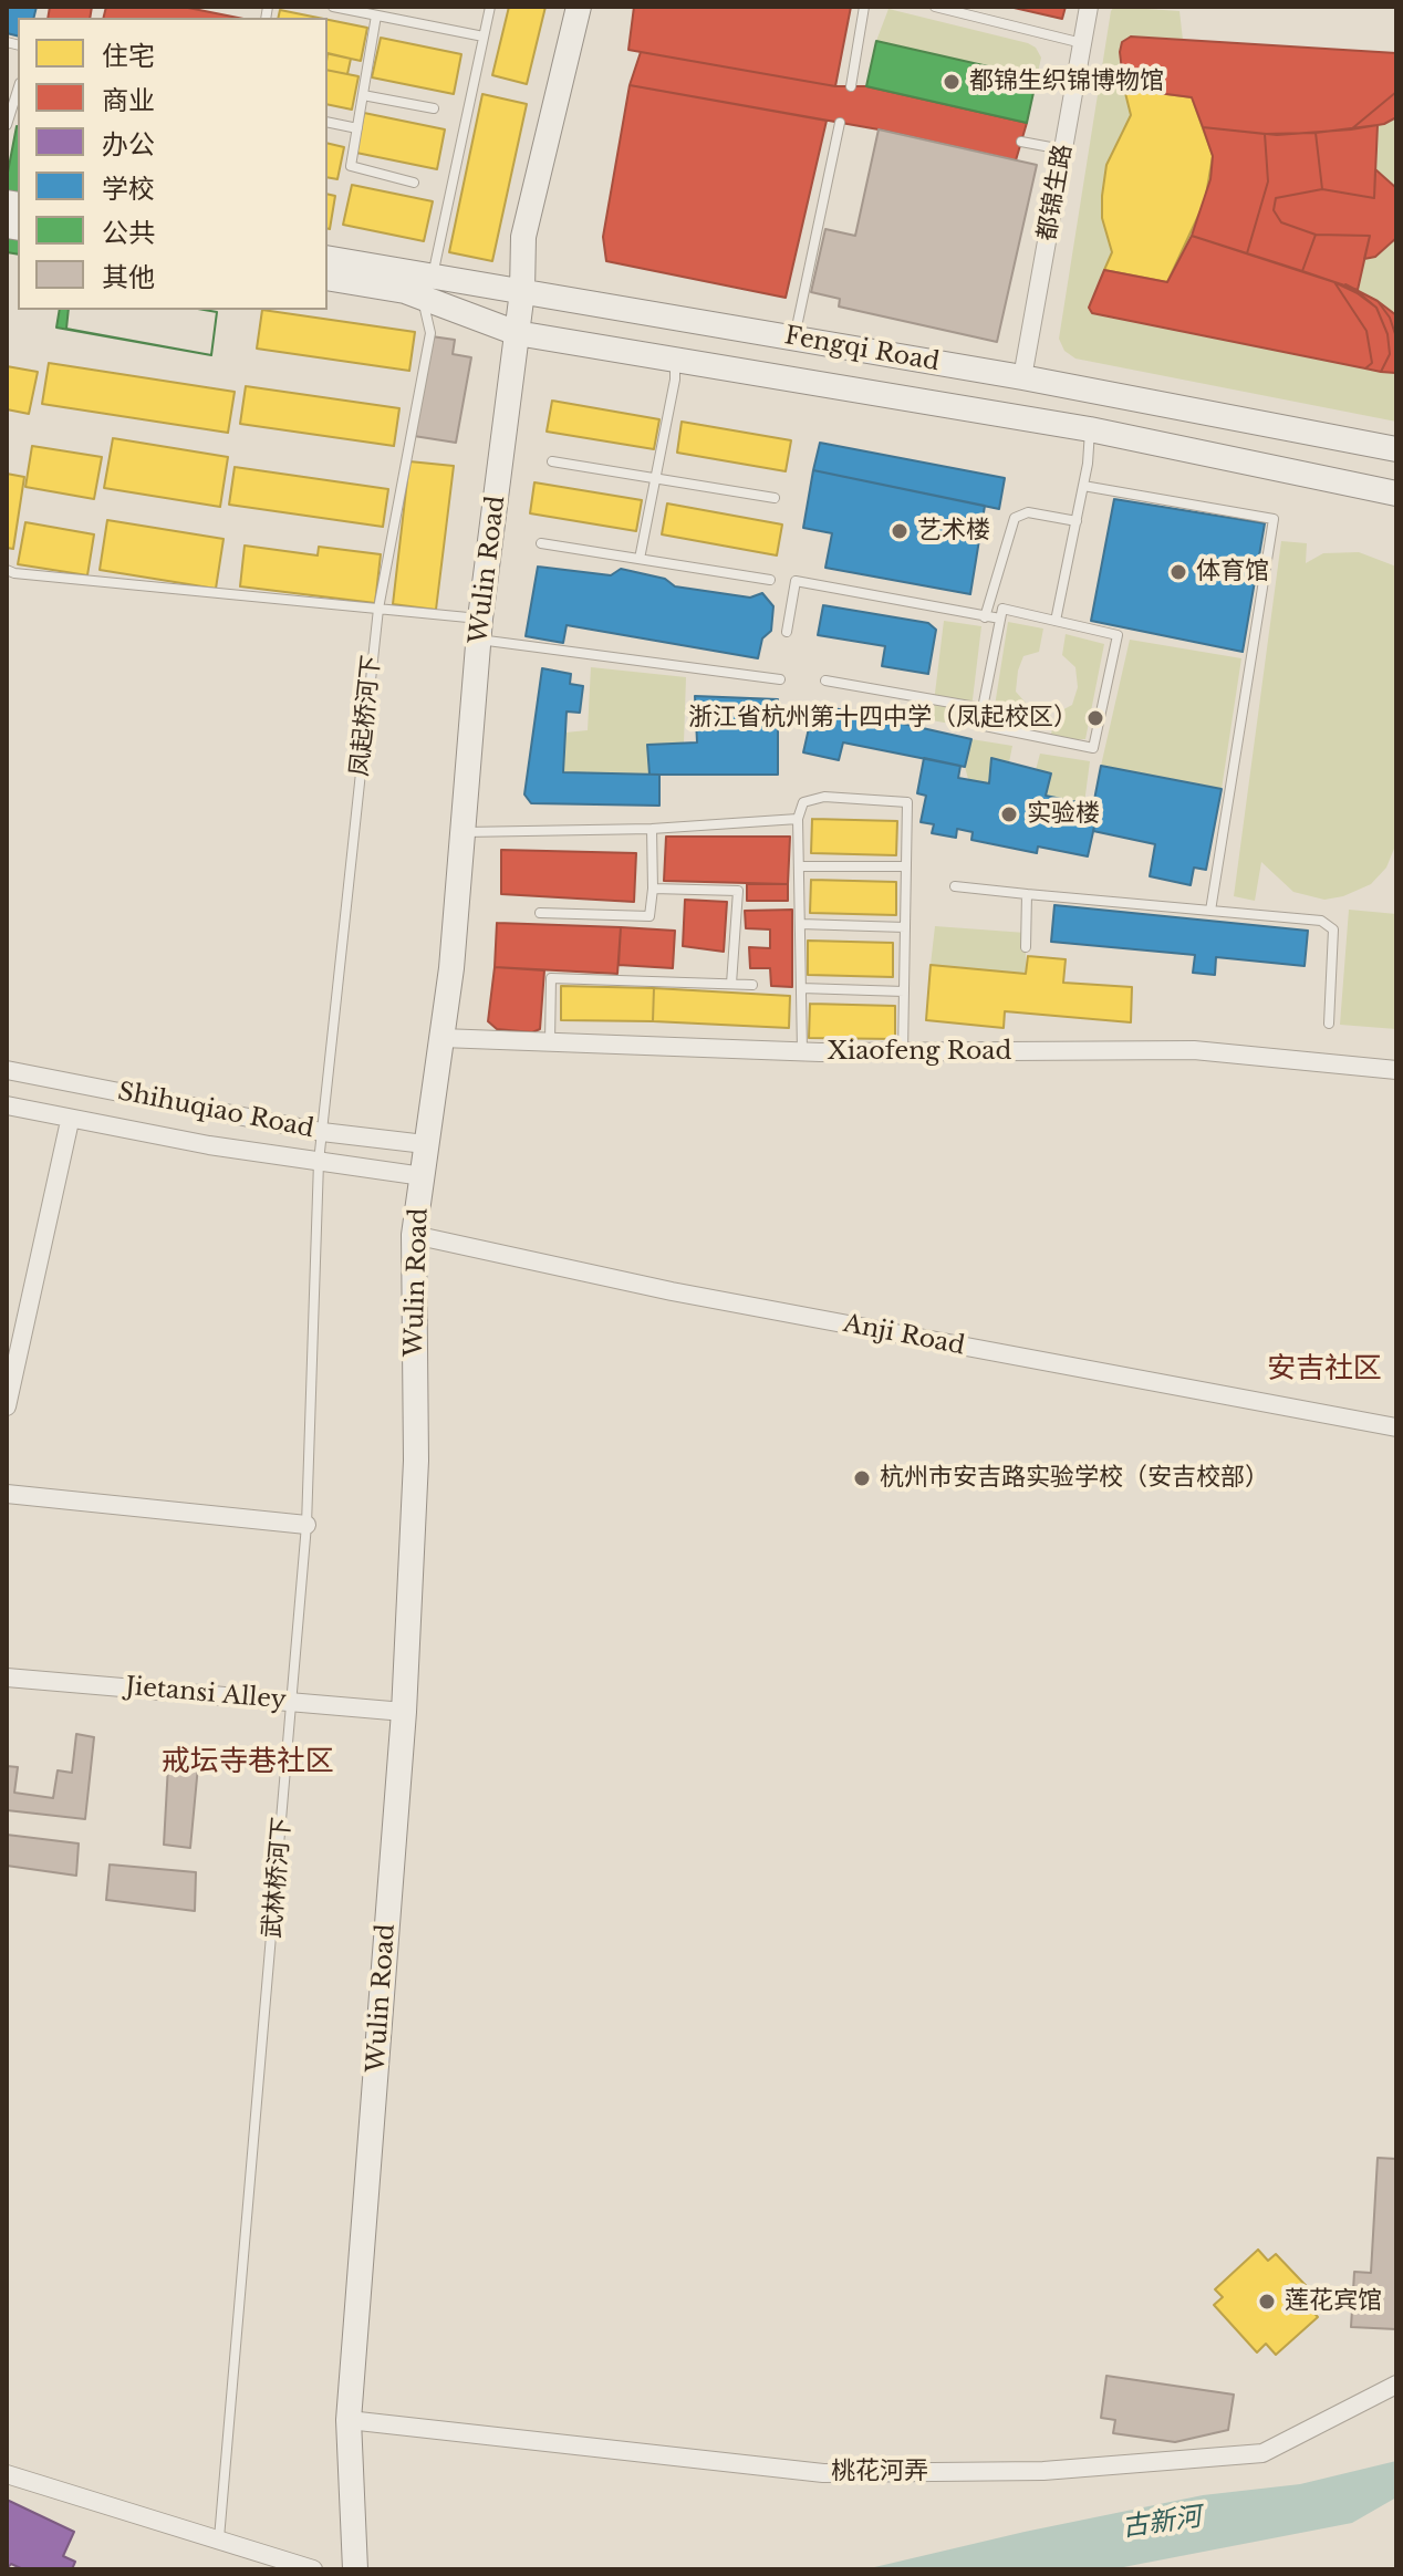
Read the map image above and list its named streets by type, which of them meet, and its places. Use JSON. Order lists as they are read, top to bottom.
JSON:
{
  "streets": {
    "street": [
      "都锦生路",
      "Fengqi Road",
      "Wulin Road",
      "Xiaofeng Road",
      "Shihuqiao Road",
      "Anji Road",
      "Jietansi Alley",
      "桃花河弄"
    ],
    "lane": ["凤起桥河下", "武林桥河下"]
  },
  "crossings": [
    ["都锦生路", "Fengqi Road"],
    ["Fengqi Road", "Wulin Road"],
    ["Fengqi Road", "凤起桥河下"],
    ["Wulin Road", "Xiaofeng Road"],
    ["Wulin Road", "Shihuqiao Road"],
    ["Wulin Road", "Anji Road"],
    ["Wulin Road", "Jietansi Alley"],
    ["Wulin Road", "桃花河弄"],
    ["凤起桥河下", "Shihuqiao Road"],
    ["凤起桥河下", "武林桥河下"],
    ["Shihuqiao Road", "武林桥河下"],
    ["Jietansi Alley", "武林桥河下"]
  ],
  "districts": ["安吉社区", "戒坛寺巷社区"],
  "water": ["古新河"],
  "places": [
    "都锦生织锦博物馆",
    "艺术楼",
    "体育馆",
    "浙江省杭州第十四中学（凤起校区）",
    "实验楼",
    "杭州市安吉路实验学校（安吉校部）",
    "莲花宾馆"
  ],
  "legend": [
    "住宅",
    "商业",
    "办公",
    "学校",
    "公共",
    "其他"
  ]
}
